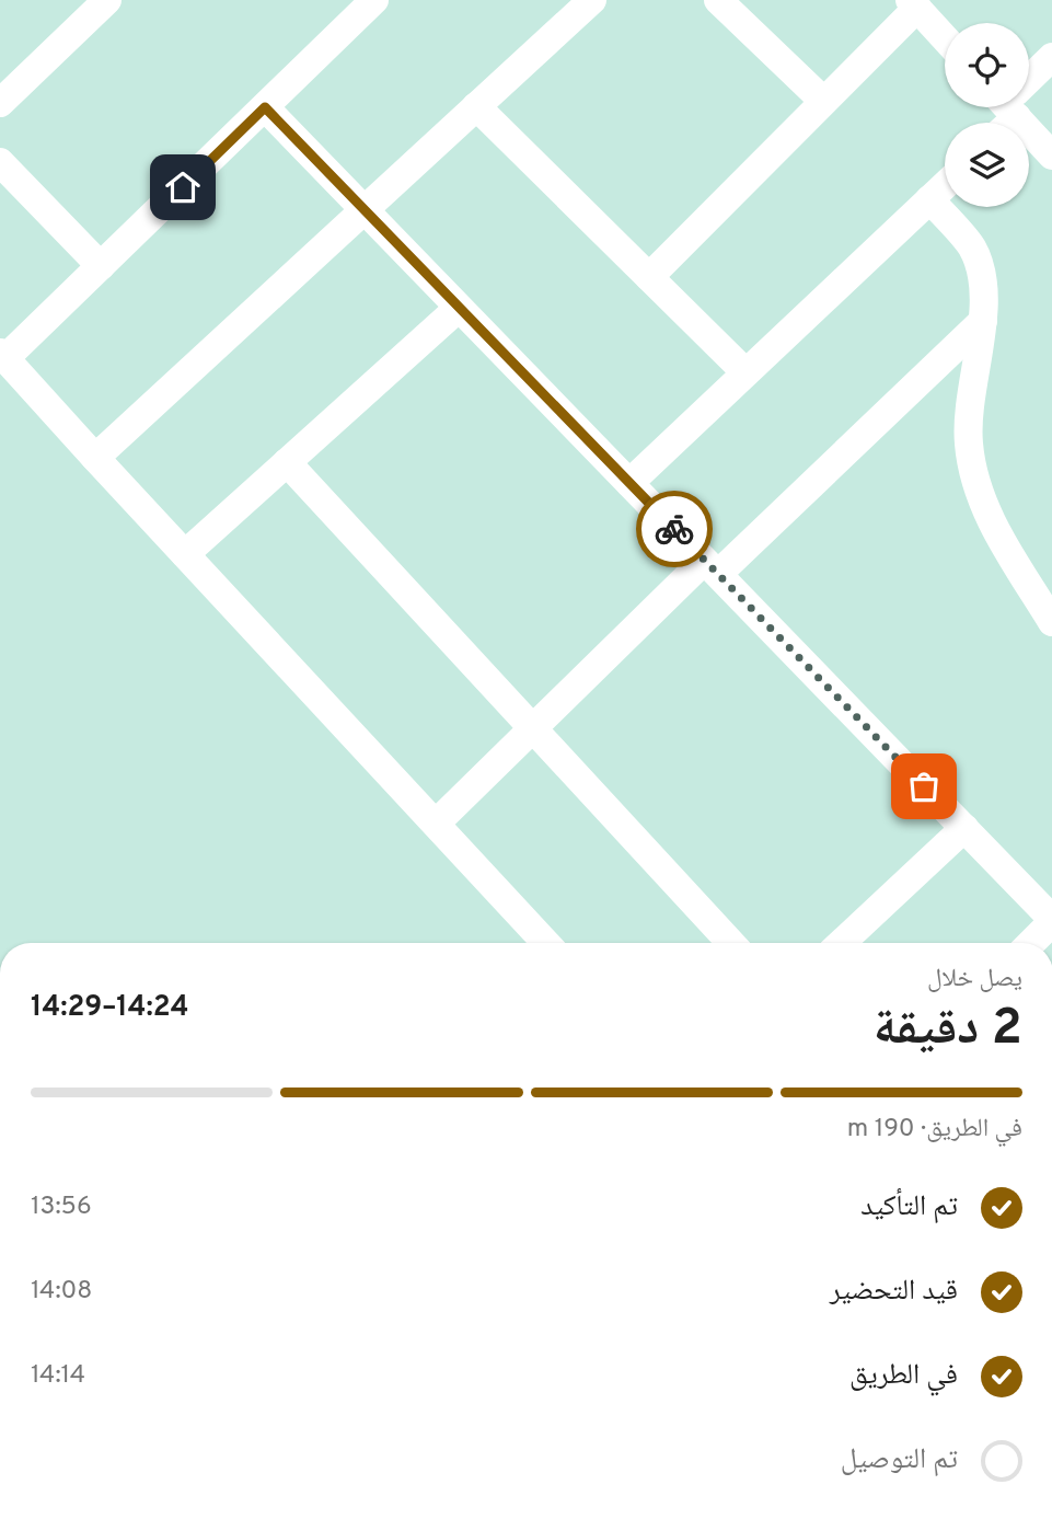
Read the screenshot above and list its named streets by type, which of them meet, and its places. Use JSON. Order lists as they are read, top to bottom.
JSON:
{
  "page": {
    "heading": ["2 دقيقة", "يصل خلال", "14:24–14:29"],
    "bar": "في الطريق · 190 m",
    "list": [
      ["تم التأكيد", "13:56"],
      ["قيد التحضير", "14:08"],
      ["في الطريق", "14:14"],
      "تم التوصيل"
    ]
  }
}
